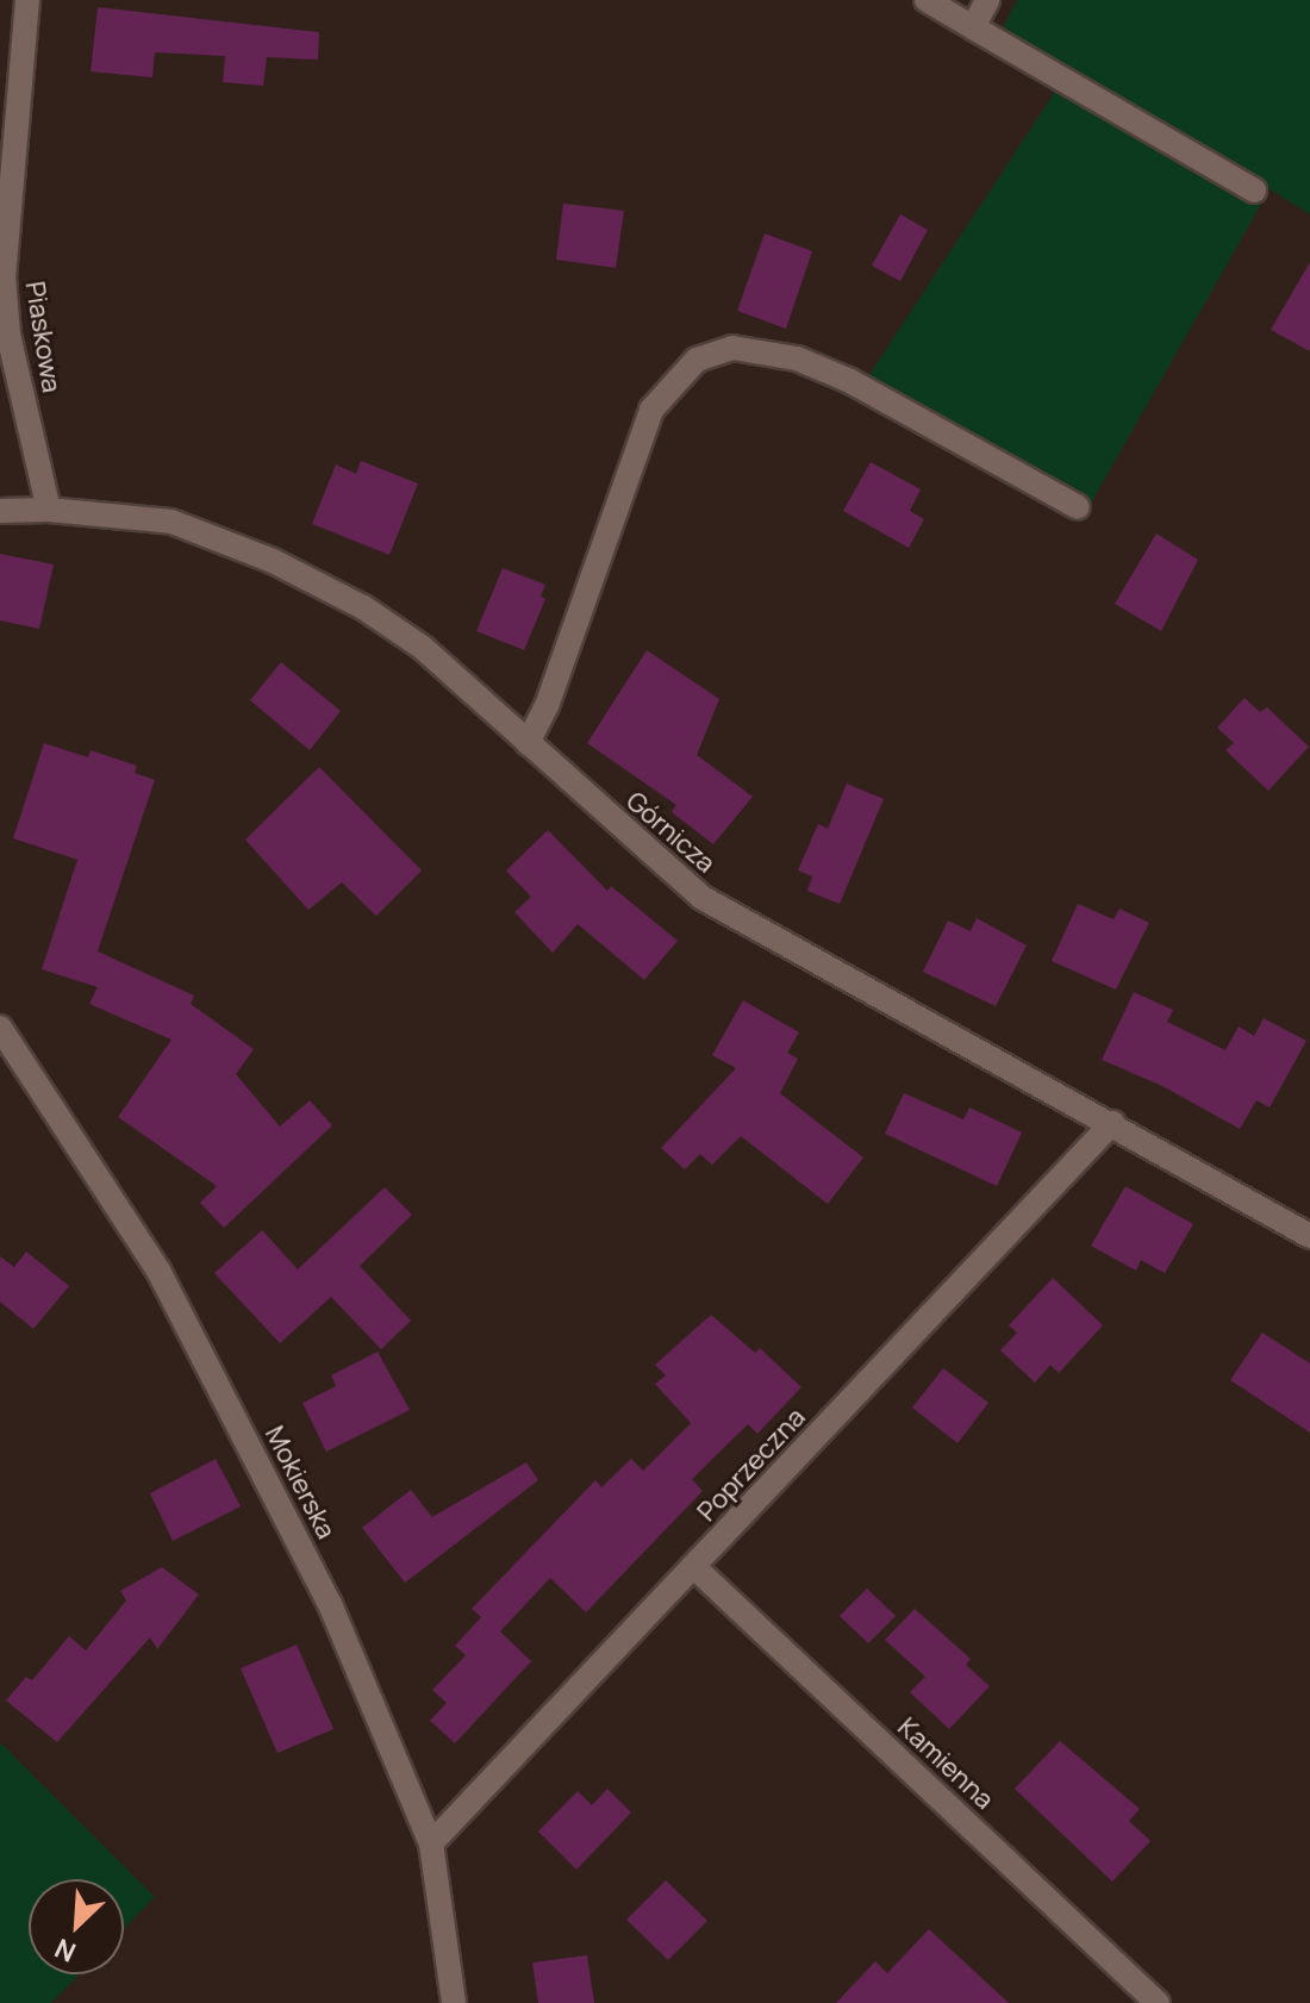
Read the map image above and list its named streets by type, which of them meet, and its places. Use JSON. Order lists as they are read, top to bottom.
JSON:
{
  "streets": {
    "street": [
      "Piaskowa",
      "Górnicza",
      "Poprzeczna",
      "Mokierska",
      "Kamienna"
    ]
  },
  "crossings": [
    ["Piaskowa", "Górnicza"],
    ["Górnicza", "Poprzeczna"],
    ["Poprzeczna", "Mokierska"],
    ["Poprzeczna", "Kamienna"]
  ],
  "north": "bottom left"
}
